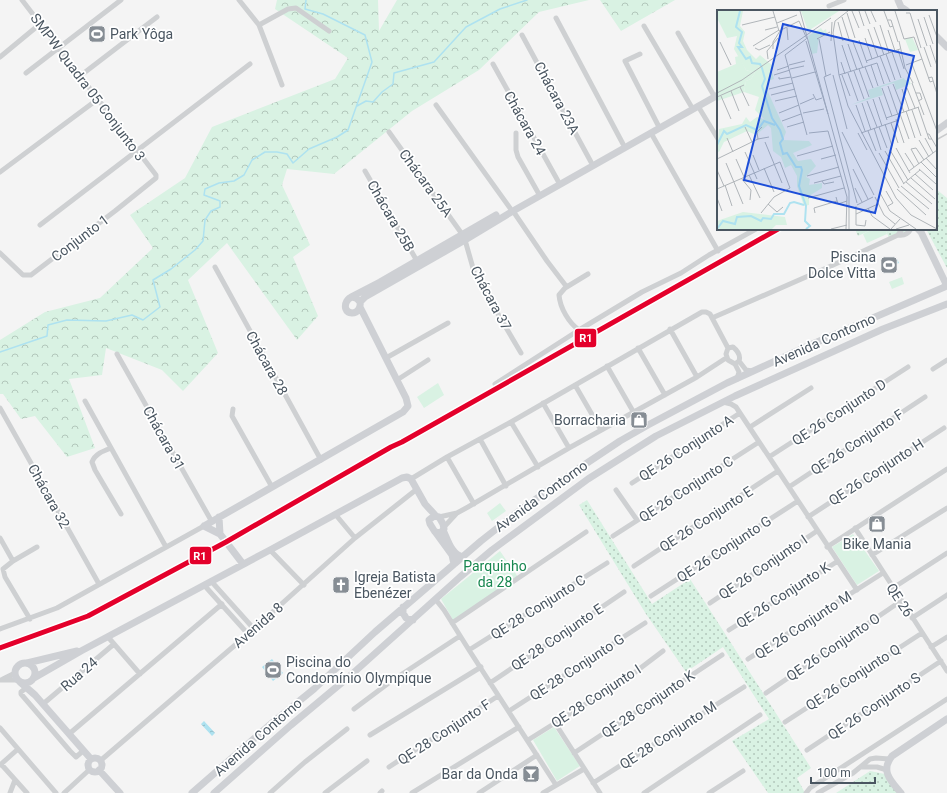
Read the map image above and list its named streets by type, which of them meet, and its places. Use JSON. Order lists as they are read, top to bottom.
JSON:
{
  "streets": {
    "street": [
      "SMPW Quadra 05 Conjunto 3",
      "Chácara 23A",
      "Chácara 24",
      "Chácara 25A",
      "Chácara 25B",
      "Conjunto 1",
      "Chácara 37",
      "Avenida Contorno",
      "Chácara 28",
      "QE 26 Conjunto D",
      "Chácara 31",
      "QE 26 Conjunto F",
      "QE 26 Conjunto A",
      "QE 26 Conjunto H",
      "QE 26 Conjunto C",
      "Chácara 32",
      "QE 26 Conjunto E",
      "QE 26 Conjunto G",
      "QE 26 Conjunto I",
      "QE 26 Conjunto K",
      "QE 26",
      "QE 28 Conjunto C",
      "Avenida 8",
      "QE 26 Conjunto M",
      "QE 28 Conjunto E",
      "QE 26 Conjunto O",
      "QE 28 Conjunto G",
      "Rua 24",
      "QE 26 Conjunto Q",
      "QE 28 Conjunto I",
      "QE 28 Conjunto K",
      "QE 26 Conjunto S",
      "QE 28 Conjunto F",
      "QE 28 Conjunto M"
    ]
  },
  "crossings": [
    ["SMPW Quadra 05 Conjunto 3", "Conjunto 1"],
    ["Chácara 25A", "Chácara 37"],
    ["QE 26", "QE 26 Conjunto M"],
    ["QE 26", "QE 26 Conjunto O"],
    ["QE 26", "QE 26 Conjunto Q"],
    ["QE 26", "QE 26 Conjunto S"]
  ],
  "parks": ["Parquinho da 28"],
  "places": {
    "sports": ["Park Yôga", "Piscina Dolce Vitta", "Piscina do Condomínio Olympique"],
    "shop": ["Borracharia", "Bike Mania"],
    "church": ["Igreja Batista Ebenézer"],
    "bar": ["Bar da Onda"]
  },
  "lines": ["transit line R1"],
  "scale_bar": "100 m"
}
